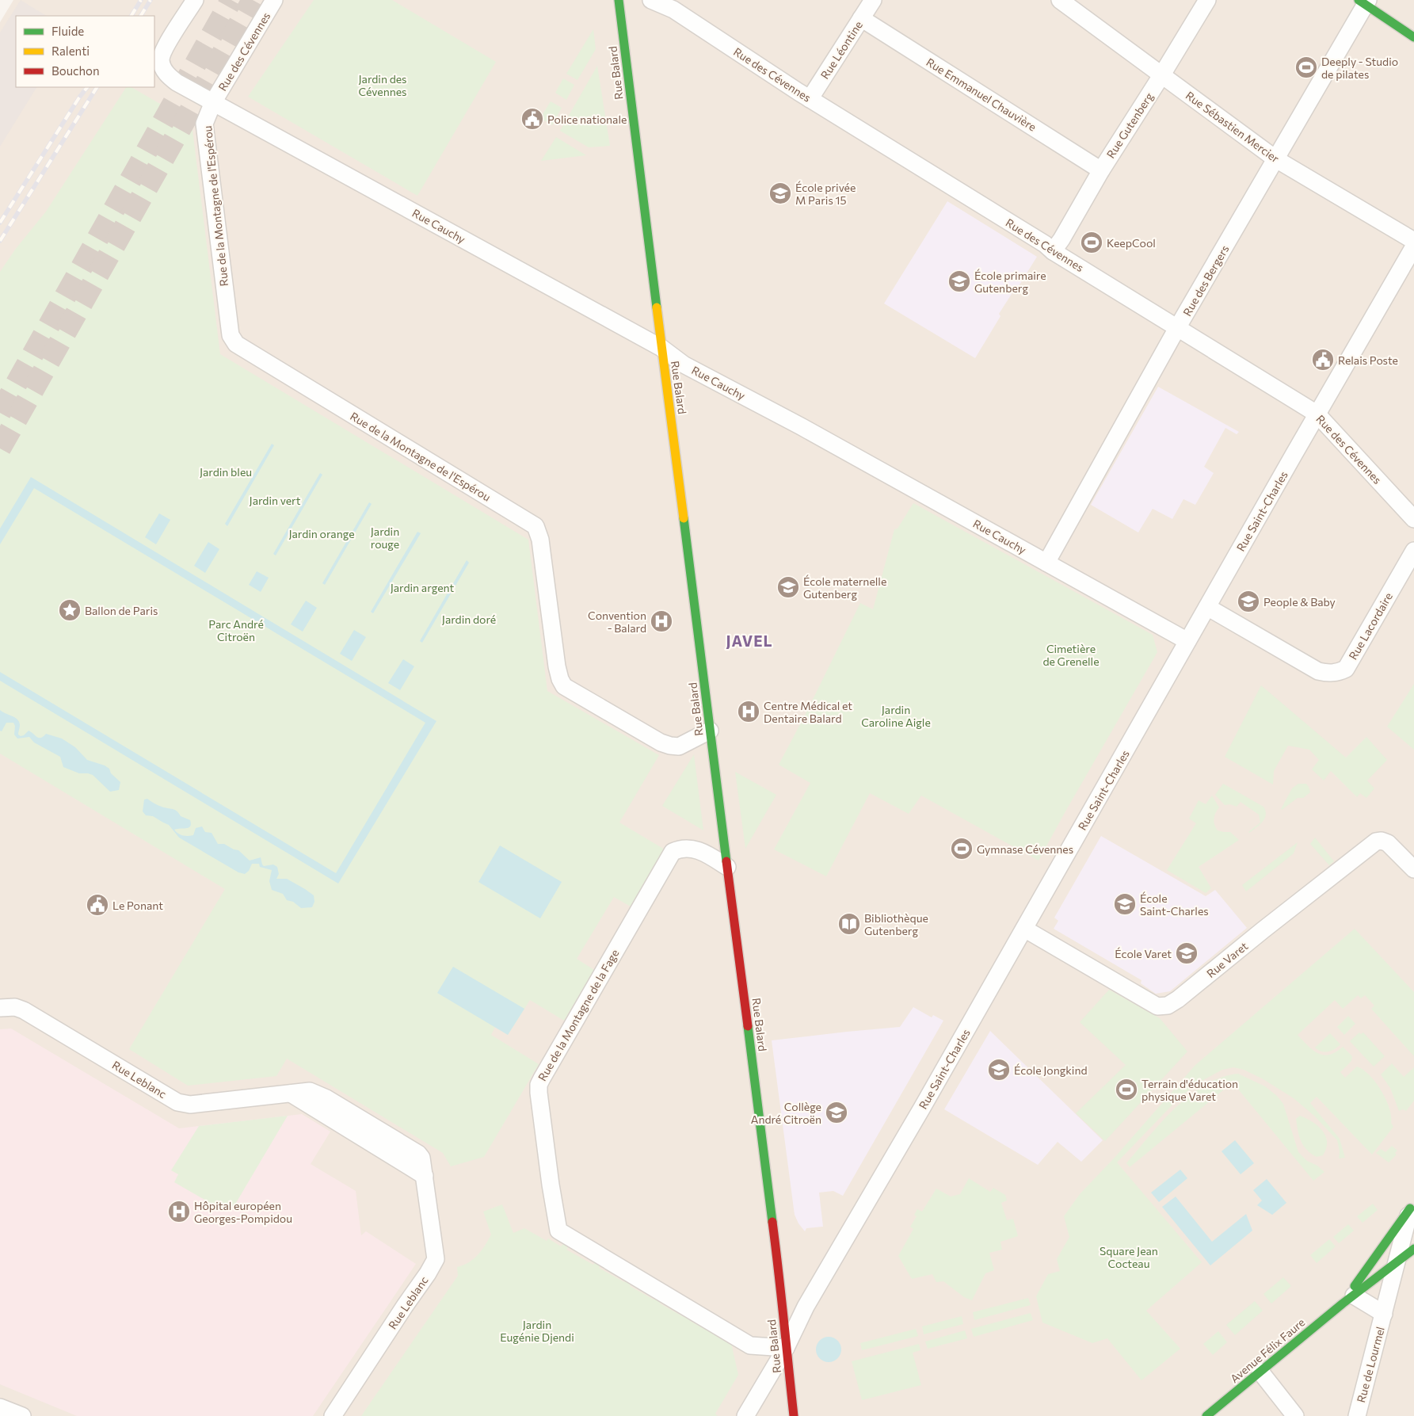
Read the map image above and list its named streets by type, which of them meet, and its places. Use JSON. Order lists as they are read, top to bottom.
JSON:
{
  "streets": {
    "street": [
      "Rue Léontine",
      "Rue des Cévennes",
      "Rue Balard",
      "Rue Emmanuel Chauvière",
      "Rue Gutenberg",
      "Rue Sébastien Mercier",
      "Rue de la Montagne de l'Espérou",
      "Rue Cauchy",
      "Rue des Bergers",
      "Rue Saint-Charles",
      "Rue Lacordaire",
      "Rue Varet",
      "Rue de la Montagne de la Fage",
      "Rue Leblanc",
      "Avenue Félix Faure",
      "Rue de Lourmel"
    ]
  },
  "crossings": [
    ["Rue Léontine", "Rue des Cévennes"],
    ["Rue Léontine", "Rue Emmanuel Chauvière"],
    ["Rue des Cévennes", "Rue Gutenberg"],
    ["Rue des Cévennes", "Rue de la Montagne de l'Espérou"],
    ["Rue des Cévennes", "Rue Cauchy"],
    ["Rue des Cévennes", "Rue des Bergers"],
    ["Rue des Cévennes", "Rue Saint-Charles"],
    ["Rue Balard", "Rue de la Montagne de l'Espérou"],
    ["Rue Balard", "Rue Cauchy"],
    ["Rue Balard", "Rue Saint-Charles"],
    ["Rue Balard", "Rue de la Montagne de la Fage"],
    ["Rue Emmanuel Chauvière", "Rue Gutenberg"],
    ["Rue Gutenberg", "Rue Sébastien Mercier"],
    ["Rue Sébastien Mercier", "Rue des Bergers"],
    ["Rue de la Montagne de l'Espérou", "Rue Cauchy"],
    ["Rue Cauchy", "Rue des Bergers"],
    ["Rue Cauchy", "Rue Saint-Charles"],
    ["Rue Saint-Charles", "Rue Lacordaire"],
    ["Rue Saint-Charles", "Rue Varet"],
    ["Rue Saint-Charles", "Rue de la Montagne de la Fage"],
    ["Avenue Félix Faure", "Rue de Lourmel"]
  ],
  "districts": ["JAVEL"],
  "parks": [
    "Jardin des Cévennes",
    "Jardin bleu",
    "Jardin vert",
    "Jardin rouge",
    "Jardin orange",
    "Jardin argent",
    "Jardin doré",
    "Parc André Citroën",
    "Cimetière de Grenelle",
    "Jardin Caroline Aigle",
    "Square Jean Cocteau",
    "Jardin Eugénie Djendi"
  ],
  "places": {
    "sports": [
      "Deeply - Studio de pilates",
      "KeepCool",
      "Gymnase Cévennes",
      "Terrain d'éducation physique Varet"
    ],
    "public building": ["Police nationale", "Relais Poste", "Le Ponant"],
    "school or university": [
      "École privée M Paris 15",
      "École primaire Gutenberg",
      "École maternelle Gutenberg",
      "People & Baby",
      "École Saint-Charles",
      "École Varet",
      "École Jongkind",
      "Collège André Citroën"
    ],
    "place": ["Ballon de Paris"],
    "hospital": ["Convention - Balard", "Centre Médical et Dentaire Balard", "Hôpital européen Georges-Pompidou"],
    "library": ["Bibliothèque Gutenberg"]
  },
  "legend": ["Fluide", "Ralenti", "Bouchon"]
}
